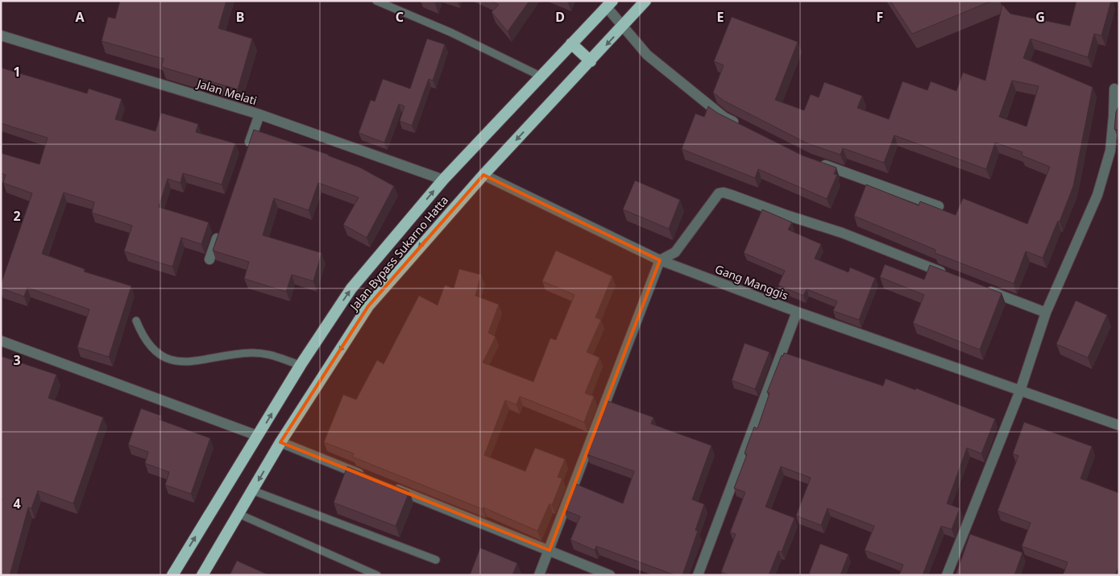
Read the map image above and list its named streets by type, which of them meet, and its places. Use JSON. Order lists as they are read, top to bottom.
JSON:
{
  "streets": {
    "highway": ["Jalan Bypass Sukarno Hatta"],
    "street": ["Jalan Melati", "Gang Manggis"]
  },
  "crossings": [
    ["Jalan Melati", "Jalan Bypass Sukarno Hatta"],
    ["Jalan Bypass Sukarno Hatta", "Gang Manggis"]
  ],
  "grid": {
    "columns": [
      "A",
      "B",
      "C",
      "D",
      "E",
      "F",
      "G"
    ],
    "rows": [
      "1",
      "2",
      "3",
      "4"
    ]
  }
}
